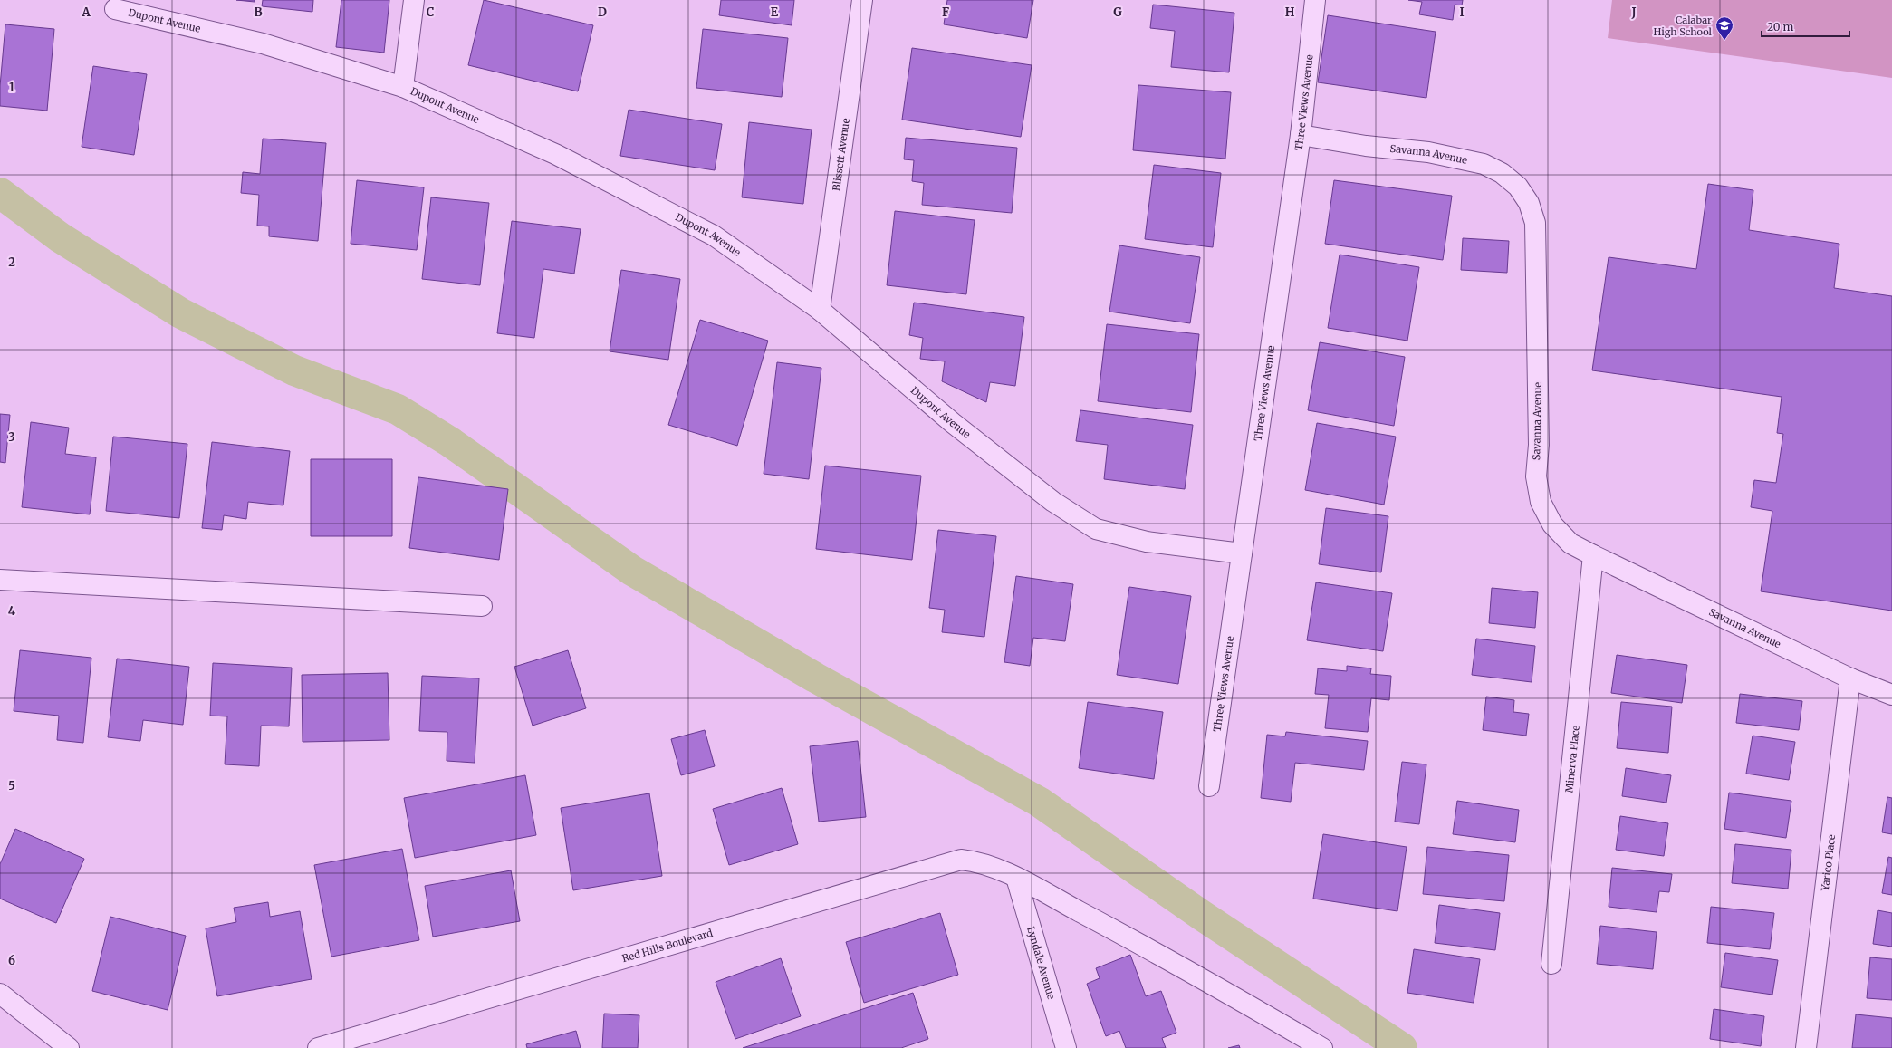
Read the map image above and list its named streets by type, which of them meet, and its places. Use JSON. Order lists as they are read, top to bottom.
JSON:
{
  "streets": {
    "street": [
      "Dupont Avenue",
      "Three Views Avenue",
      "Blissett Avenue",
      "Savanna Avenue",
      "Minerva Place",
      "Yarico Place",
      "Red Hills Boulevard",
      "Lyndale Avenue"
    ]
  },
  "crossings": [
    ["Dupont Avenue", "Three Views Avenue"],
    ["Dupont Avenue", "Blissett Avenue"],
    ["Three Views Avenue", "Savanna Avenue"],
    ["Savanna Avenue", "Minerva Place"],
    ["Savanna Avenue", "Yarico Place"],
    ["Red Hills Boulevard", "Lyndale Avenue"]
  ],
  "places": {
    "school or university": ["Calabar High School"]
  },
  "scale_bar": "20 m",
  "grid": {
    "columns": [
      "A",
      "B",
      "C",
      "D",
      "E",
      "F",
      "G",
      "H",
      "I",
      "J"
    ],
    "rows": [
      "1",
      "2",
      "3",
      "4",
      "5",
      "6"
    ]
  }
}
